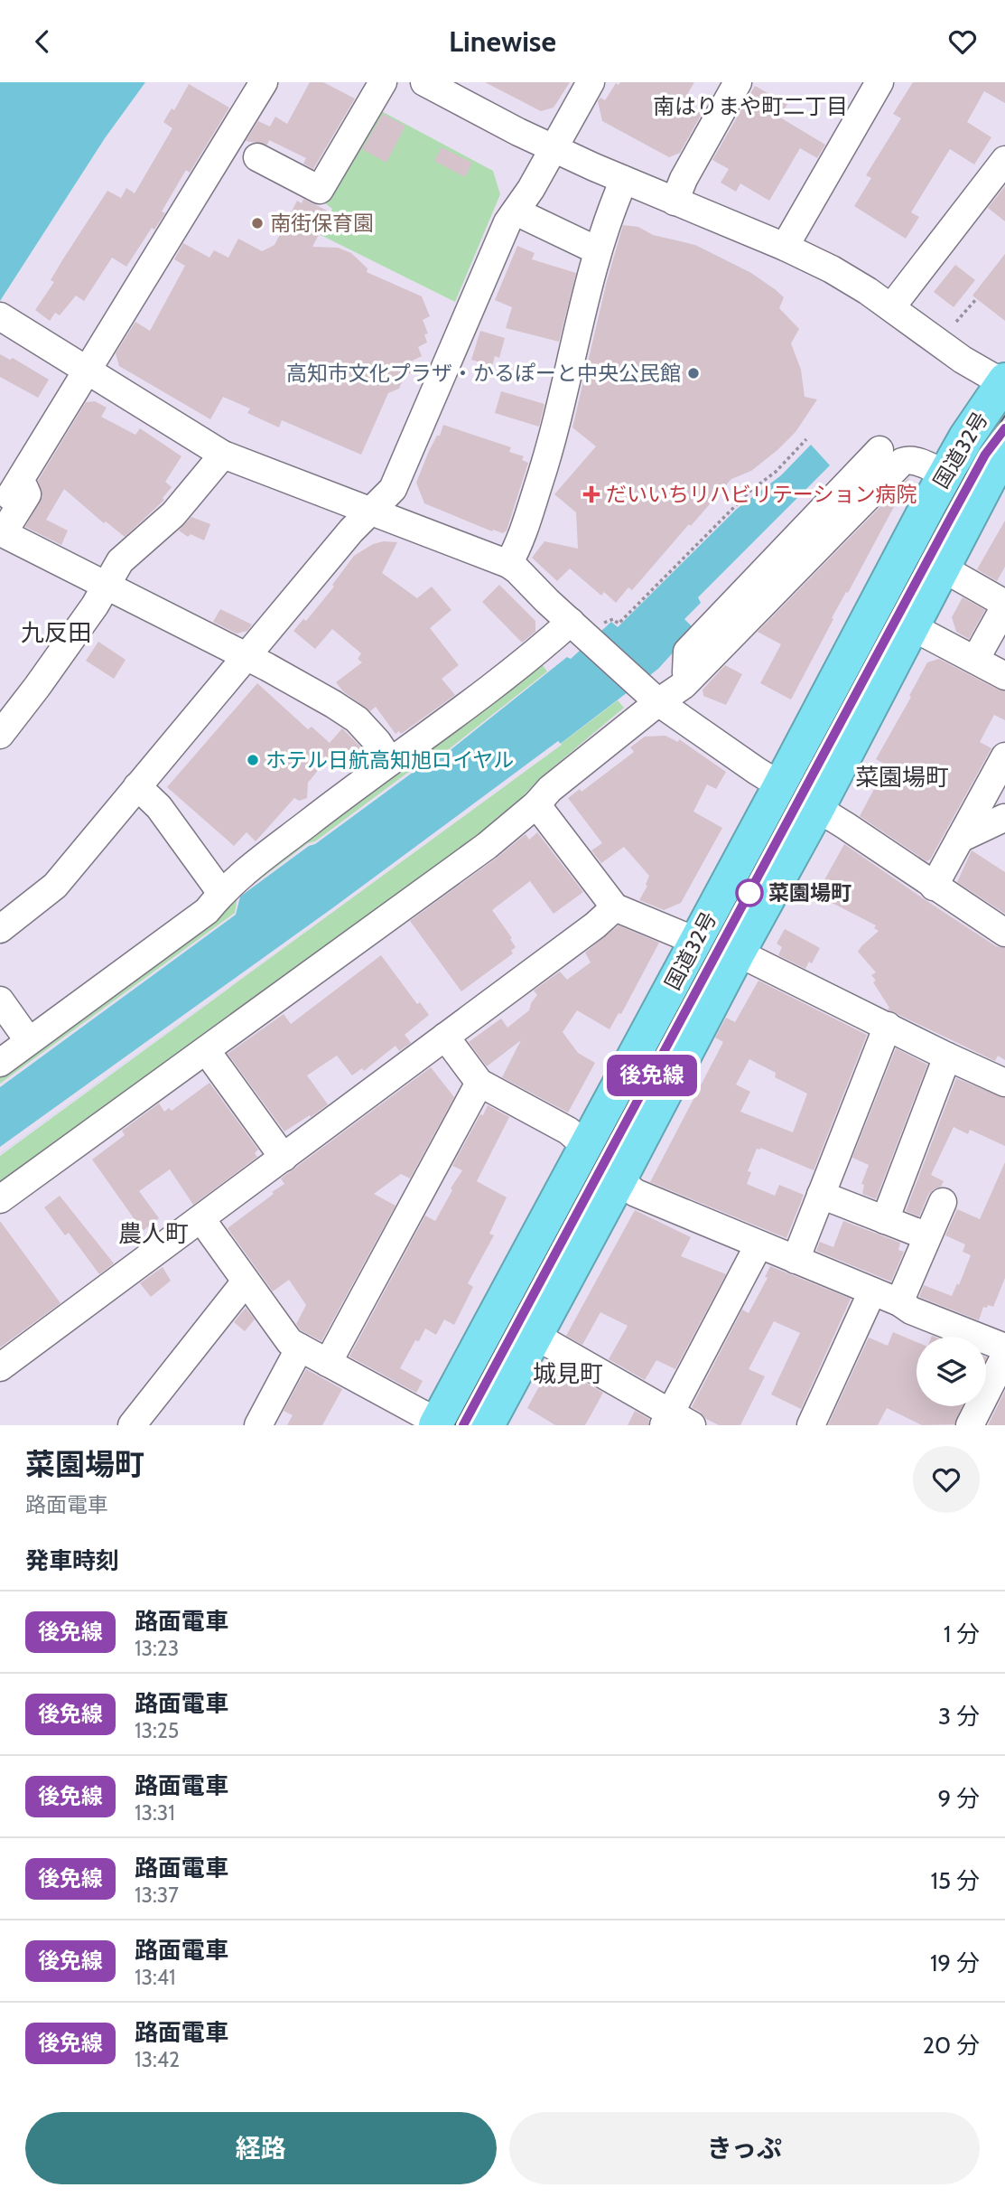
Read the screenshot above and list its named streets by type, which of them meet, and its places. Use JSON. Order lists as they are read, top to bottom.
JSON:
{
  "streets": {
    "highway": ["国道32号"]
  },
  "districts": [
    "南はりまや町二丁目",
    "九反田",
    "菜園場町",
    "農人町",
    "城見町"
  ],
  "places": {
    "other": [
      "南街保育園",
      "高知市文化プラザ・かるぽーと中央公民館",
      "ホテル日航高知旭ロイヤル",
      "菜園場町"
    ],
    "health": ["だいいちリハビリテーション病院"]
  },
  "lines": ["tram line 後免線"],
  "page": {
    "header": "Linewise",
    "on_map": "後免線",
    "heading": [
      ["菜園場町", "路面電車"],
      "発車時刻"
    ],
    "list": [
      {
        "mark": "後免線",
        "name": "路面電車",
        "note": "13:23",
        "value": "1 分"
      },
      {
        "mark": "後免線",
        "name": "路面電車",
        "note": "13:25",
        "value": "3 分"
      },
      {
        "mark": "後免線",
        "name": "路面電車",
        "note": "13:31",
        "value": "9 分"
      },
      {
        "mark": "後免線",
        "name": "路面電車",
        "note": "13:37",
        "value": "15 分"
      },
      {
        "mark": "後免線",
        "name": "路面電車",
        "note": "13:41",
        "value": "19 分"
      },
      {
        "mark": "後免線",
        "name": "路面電車",
        "note": "13:42",
        "value": "20 分"
      }
    ],
    "buttons": ["経路", "きっぷ"]
  }
}
